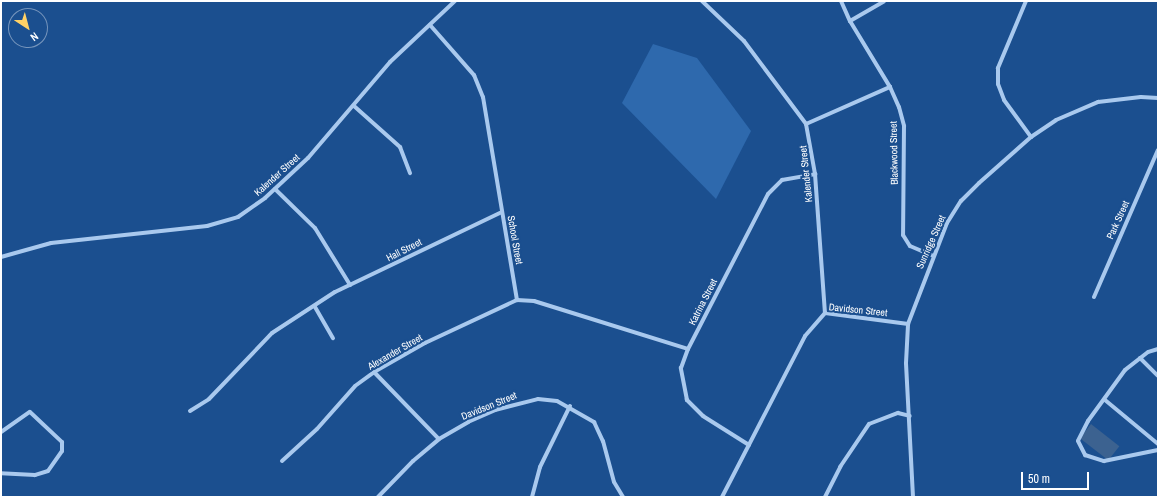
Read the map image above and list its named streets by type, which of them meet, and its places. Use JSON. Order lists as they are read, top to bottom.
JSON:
{
  "streets": {
    "street": [
      "Blackwood Street",
      "Kalender Street",
      "Park Street",
      "School Street",
      "Sunridge Street",
      "Hall Street",
      "Katrina Street",
      "Davidson Street",
      "Alexander Street"
    ]
  },
  "crossings": [
    ["Blackwood Street", "Sunridge Street"],
    ["Kalender Street", "School Street"],
    ["Kalender Street", "Katrina Street"],
    ["Kalender Street", "Davidson Street"],
    ["School Street", "Hall Street"],
    ["School Street", "Alexander Street"],
    ["Sunridge Street", "Davidson Street"],
    ["Katrina Street", "Davidson Street"]
  ],
  "scale_bar": "50 m",
  "north": "bottom right"
}
